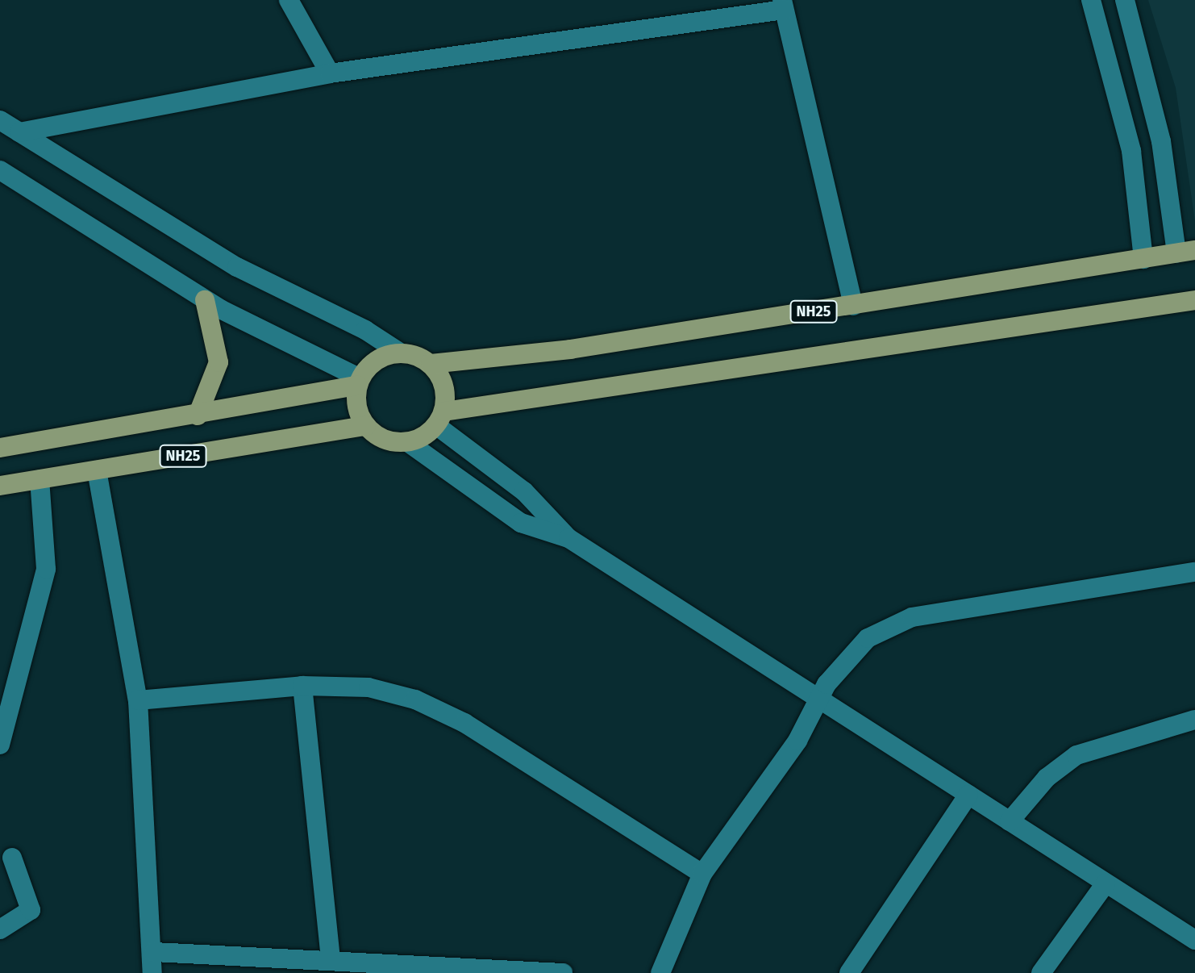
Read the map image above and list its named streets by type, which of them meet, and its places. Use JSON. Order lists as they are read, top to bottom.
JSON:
{
  "streets": {
    "main road": ["NH25"]
  }
}
